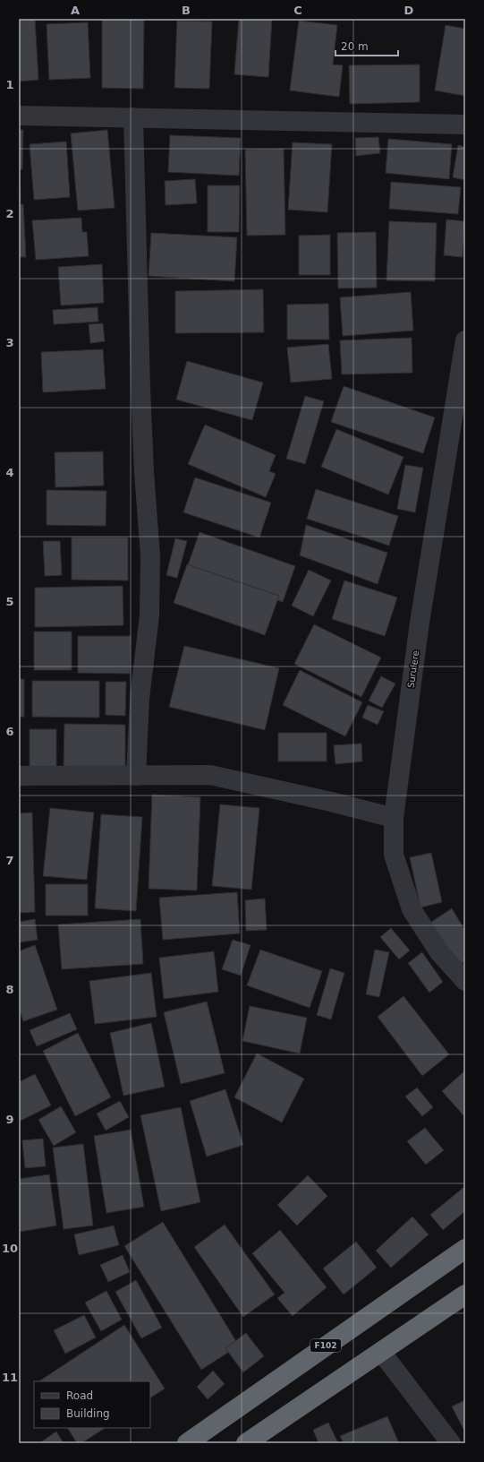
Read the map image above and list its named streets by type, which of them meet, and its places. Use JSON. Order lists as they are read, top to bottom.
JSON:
{
  "streets": {
    "highway": ["F102"],
    "street": ["Surulere"]
  },
  "legend": ["Road", "Building"],
  "scale_bar": "20 m",
  "grid": {
    "columns": [
      "A",
      "B",
      "C",
      "D"
    ],
    "rows": [
      "1",
      "2",
      "3",
      "4",
      "5",
      "6",
      "7",
      "8",
      "9",
      "10",
      "11"
    ]
  }
}
